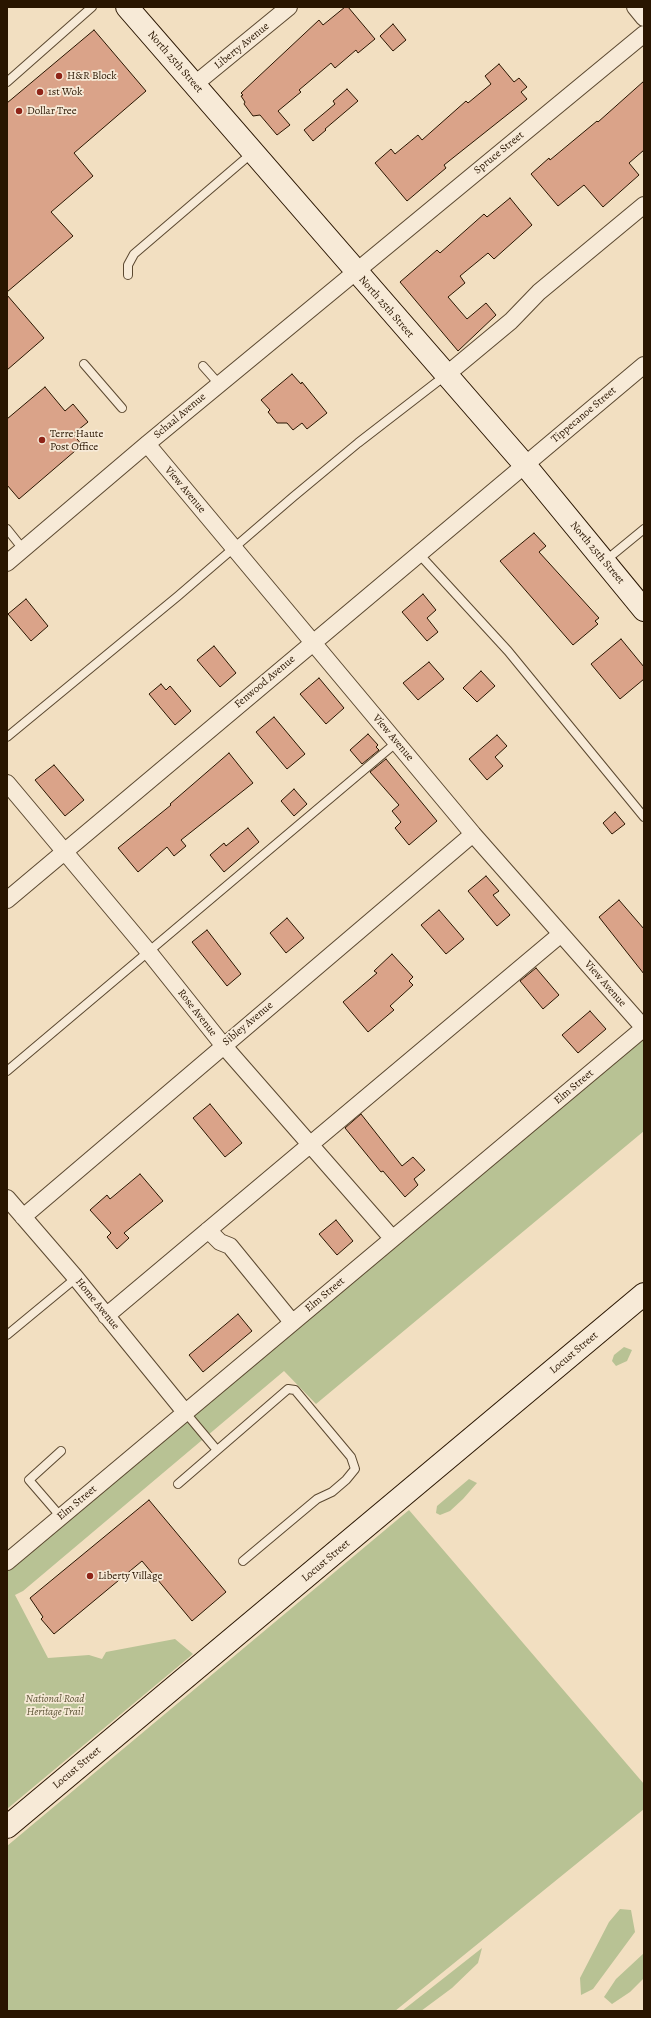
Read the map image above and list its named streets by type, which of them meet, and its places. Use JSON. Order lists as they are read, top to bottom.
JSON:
{
  "streets": {
    "street": [
      "Liberty Avenue",
      "North 25th Street",
      "Spruce Street",
      "Tippecanoe Street",
      "Schaal Avenue",
      "View Avenue",
      "Fenwood Avenue",
      "Rose Avenue",
      "Sibley Avenue",
      "Elm Street",
      "Home Avenue",
      "Locust Street"
    ]
  },
  "crossings": [
    ["Liberty Avenue", "North 25th Street"],
    ["North 25th Street", "Spruce Street"],
    ["North 25th Street", "Tippecanoe Street"],
    ["North 25th Street", "Schaal Avenue"],
    ["North 25th Street", "Fenwood Avenue"],
    ["Spruce Street", "Schaal Avenue"],
    ["Tippecanoe Street", "Fenwood Avenue"],
    ["Schaal Avenue", "View Avenue"],
    ["View Avenue", "Fenwood Avenue"],
    ["View Avenue", "Sibley Avenue"],
    ["View Avenue", "Elm Street"],
    ["Fenwood Avenue", "Rose Avenue"],
    ["Rose Avenue", "Sibley Avenue"],
    ["Rose Avenue", "Elm Street"],
    ["Sibley Avenue", "Home Avenue"],
    ["Elm Street", "Home Avenue"]
  ],
  "parks": ["National Road Heritage Trail"],
  "places": [
    "H&R Block",
    "1st Wok",
    "Dollar Tree",
    "Terre Haute Post Office",
    "Liberty Village"
  ]
}
